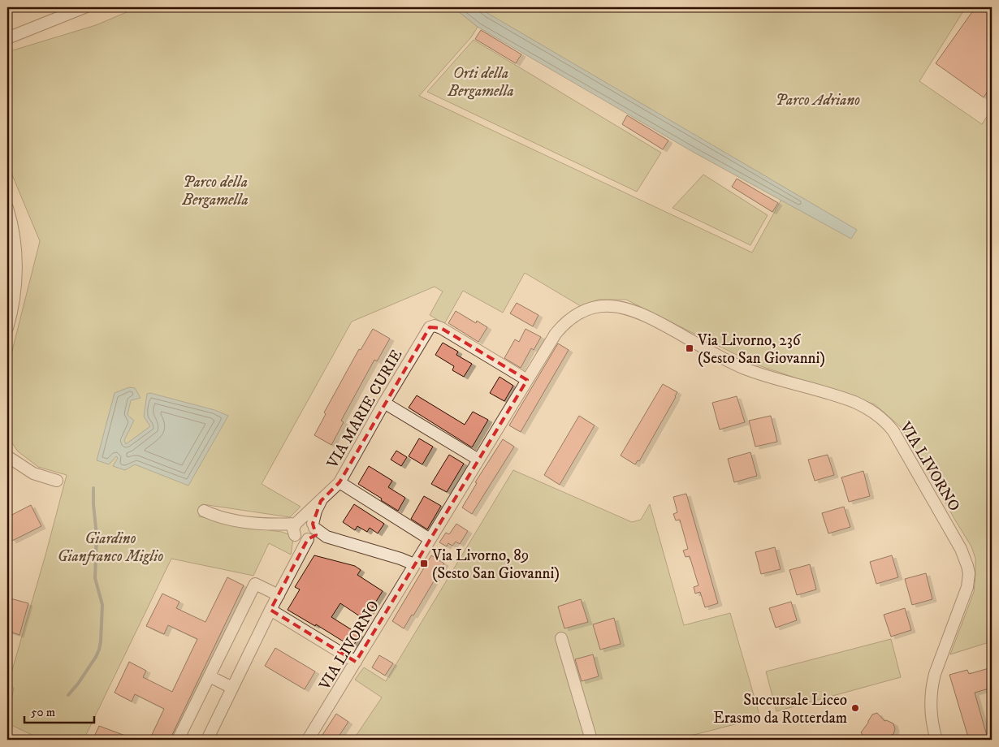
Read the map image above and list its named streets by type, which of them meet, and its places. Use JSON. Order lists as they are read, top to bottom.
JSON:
{
  "streets": {
    "street": ["VIA MARIE CURIE", "VIA LIVORNO"]
  },
  "crossings": [
    ["VIA MARIE CURIE", "VIA LIVORNO"]
  ],
  "parks": [
    "Orti della Bergamella",
    "Parco Adriano",
    "Parco della Bergamella",
    "Giardino Gianfranco Miglio"
  ],
  "places": {
    "transit": ["Via Livorno, 236 (Sesto San Giovanni)", "Via Livorno, 89 (Sesto San Giovanni)"],
    "other": ["Succursale Liceo Erasmo da Rotterdam"]
  },
  "scale_bar": "50 m"
}
